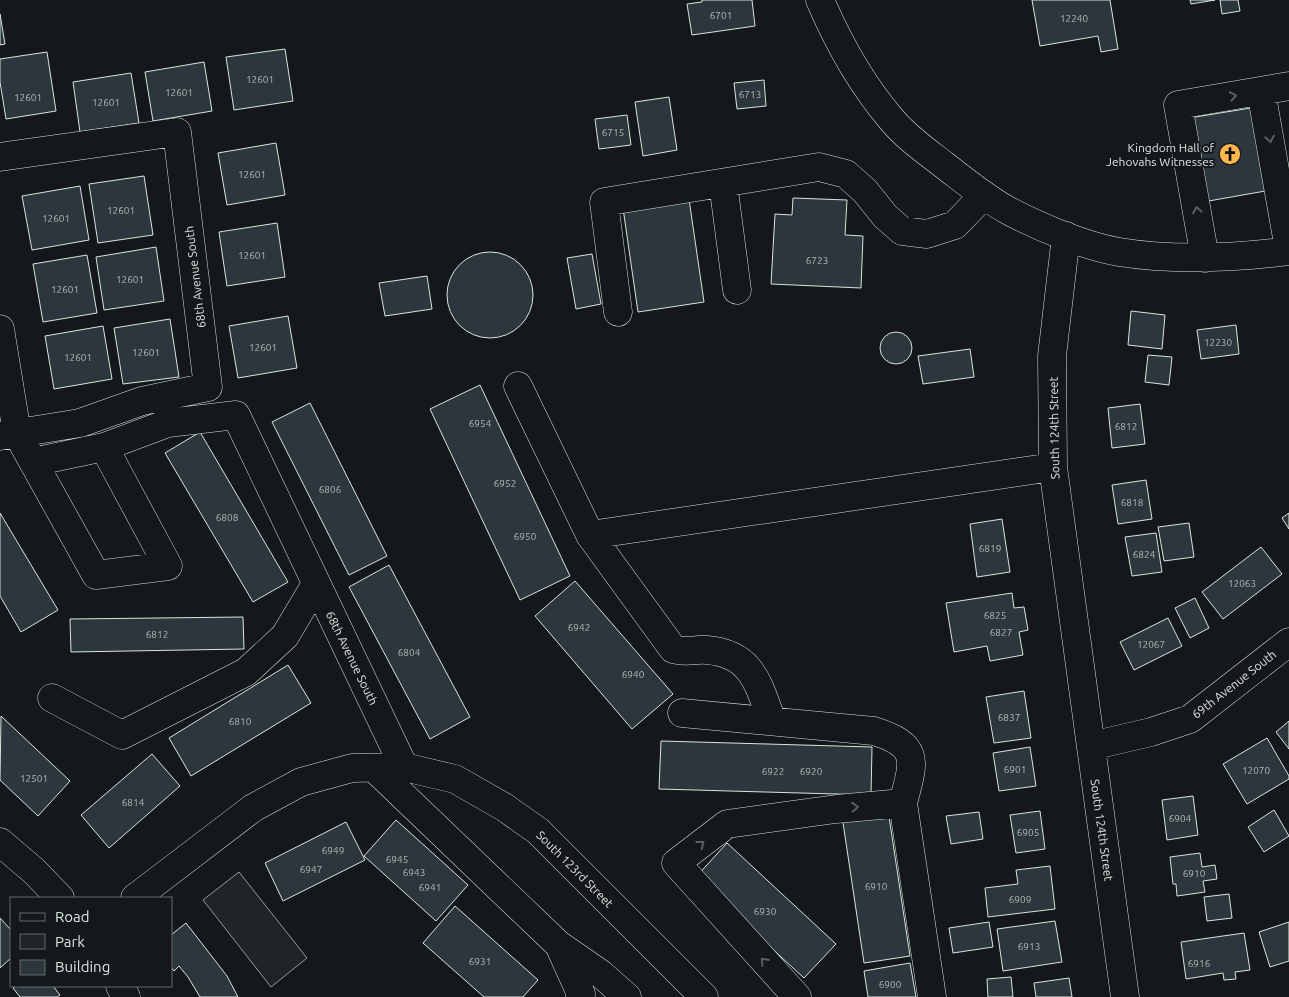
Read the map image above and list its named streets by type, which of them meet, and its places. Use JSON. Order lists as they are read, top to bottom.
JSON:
{
  "streets": {
    "street": [
      "68th Avenue South",
      "South 124th Street",
      "69th Avenue South",
      "South 123rd Street"
    ]
  },
  "crossings": [
    ["68th Avenue South", "South 123rd Street"],
    ["South 124th Street", "69th Avenue South"]
  ],
  "places": {
    "church": ["Kingdom Hall of Jehovahs Witnesses"]
  },
  "house_numbers": [
    "6701",
    "12240",
    "12601",
    "12601",
    "6713",
    "12601",
    "12601",
    "6715",
    "12601",
    "12601",
    "12601",
    "12601",
    "6723",
    "12601",
    "12601",
    "12230",
    "12601",
    "12601",
    "12601",
    "6954",
    "6812",
    "6952",
    "6806",
    "6818",
    "6808",
    "6950",
    "6819",
    "6824",
    "12063",
    "6825",
    "6942",
    "6827",
    "6812",
    "12067",
    "6804",
    "6940",
    "6837",
    "6810",
    "6901",
    "12070",
    "6922",
    "6920",
    "12501",
    "6814",
    "6904",
    "6905",
    "6949",
    "6945",
    "6947",
    "6943",
    "6910",
    "6910",
    "6941",
    "6909",
    "6930",
    "6913",
    "6931",
    "6916",
    "6900"
  ],
  "legend": ["Road", "Park", "Building"]
}
